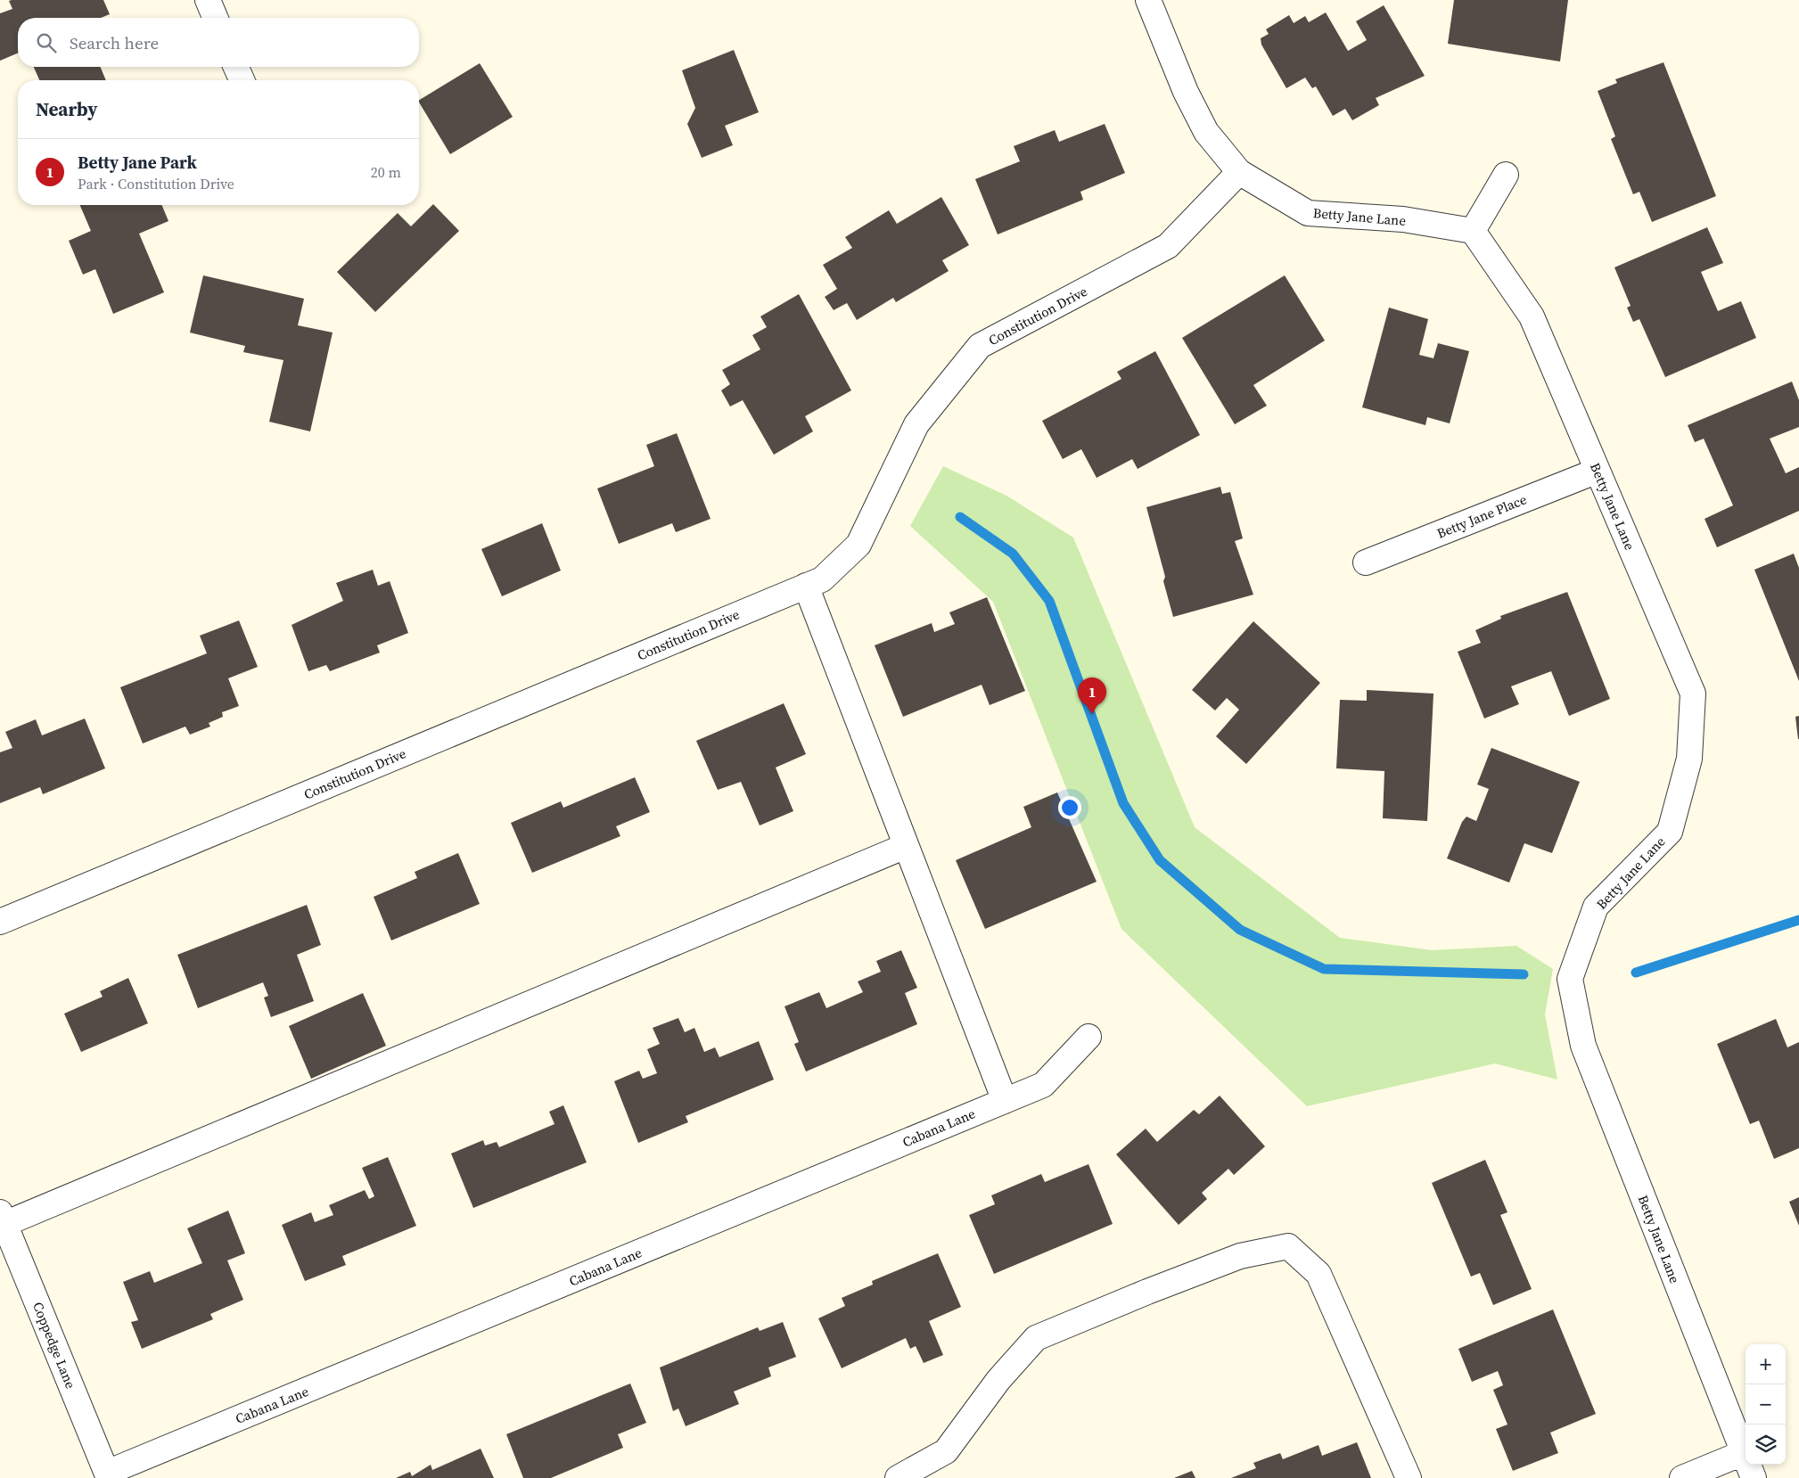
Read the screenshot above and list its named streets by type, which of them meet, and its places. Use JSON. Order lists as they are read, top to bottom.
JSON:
{
  "streets": {
    "street": [
      "Betty Jane Lane",
      "Constitution Drive",
      "Betty Jane Place",
      "Cabana Lane",
      "Coppedge Lane"
    ]
  },
  "crossings": [
    ["Betty Jane Lane", "Constitution Drive"],
    ["Betty Jane Lane", "Betty Jane Place"],
    ["Cabana Lane", "Coppedge Lane"]
  ],
  "page": {
    "search": "Search here",
    "heading": "Nearby",
    "list": [
      {
        "mark": "1",
        "name": "Betty Jane Park",
        "note": "Park · Constitution Drive",
        "value": "20 m"
      }
    ],
    "pins": "1",
    "map_buttons": ["+", "−"]
  }
}
